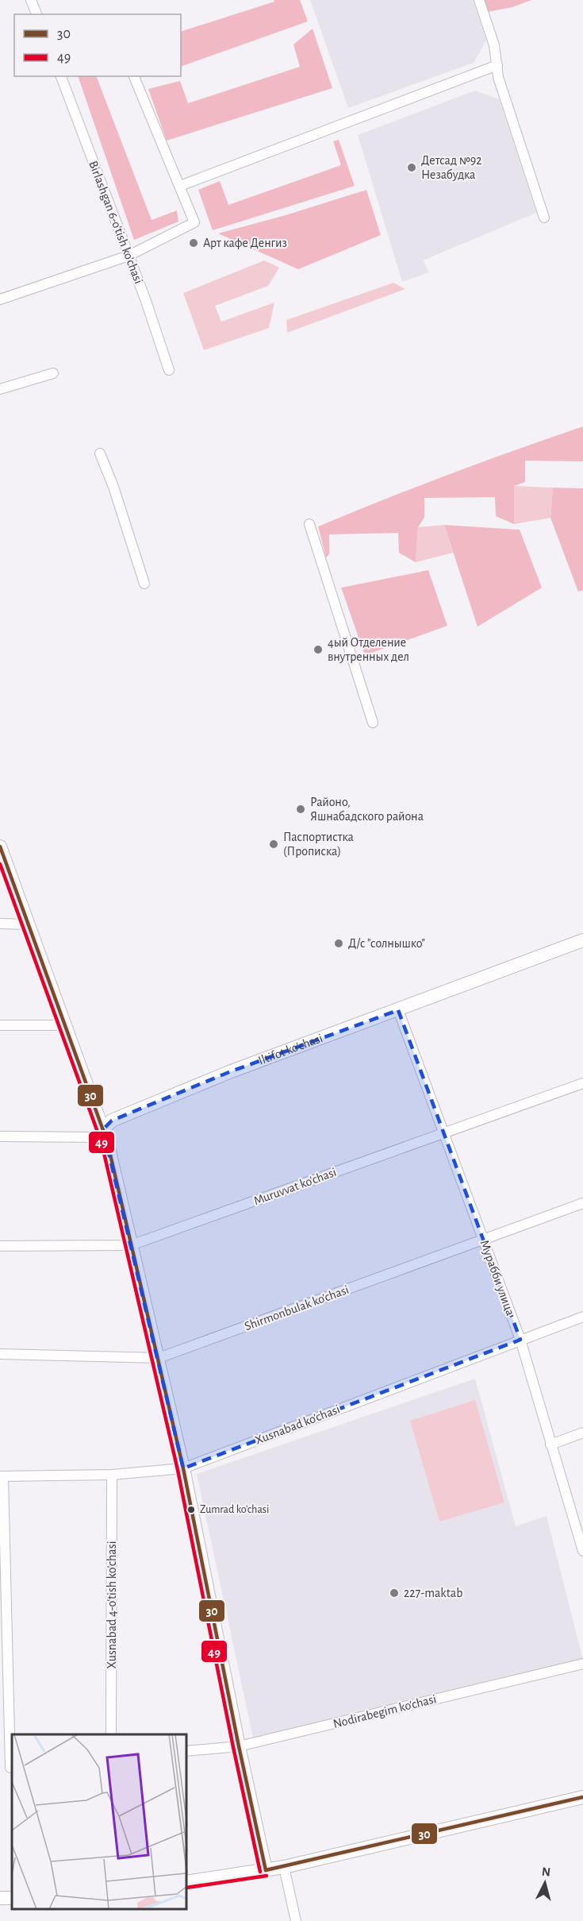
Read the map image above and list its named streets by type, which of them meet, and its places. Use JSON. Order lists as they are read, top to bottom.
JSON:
{
  "streets": {
    "street": [
      "Birlashgan 6-o'tish ko'chasi",
      "Iltifot ko'chasi",
      "Muruvvat ko'chasi",
      "Мурабби улица",
      "Shirmonbulak ko'chasi",
      "Xusnabad ko'chasi",
      "Xusnabad 4-o'tish ko'chasi",
      "Nodirabegim ko'chasi"
    ]
  },
  "crossings": [
    ["Iltifot ko'chasi", "Мурабби улица"],
    ["Muruvvat ko'chasi", "Мурабби улица"],
    ["Мурабби улица", "Shirmonbulak ko'chasi"],
    ["Мурабби улица", "Xusnabad ko'chasi"],
    ["Xusnabad ko'chasi", "Xusnabad 4-o'tish ko'chasi"]
  ],
  "places": [
    "Детсад №92 Незабудка",
    "Арт кафе Денгиз",
    "4ый Отделение внутренных дел",
    "Районо, Яшнабадского района",
    "Паспортистка (Прописка)",
    "Д/с \"солнышко\"",
    "Zumrad ko'chasi",
    "227-maktab"
  ],
  "lines": ["transit line 30", "transit line 49"],
  "legend": ["30", "49"],
  "north": "top"
}
